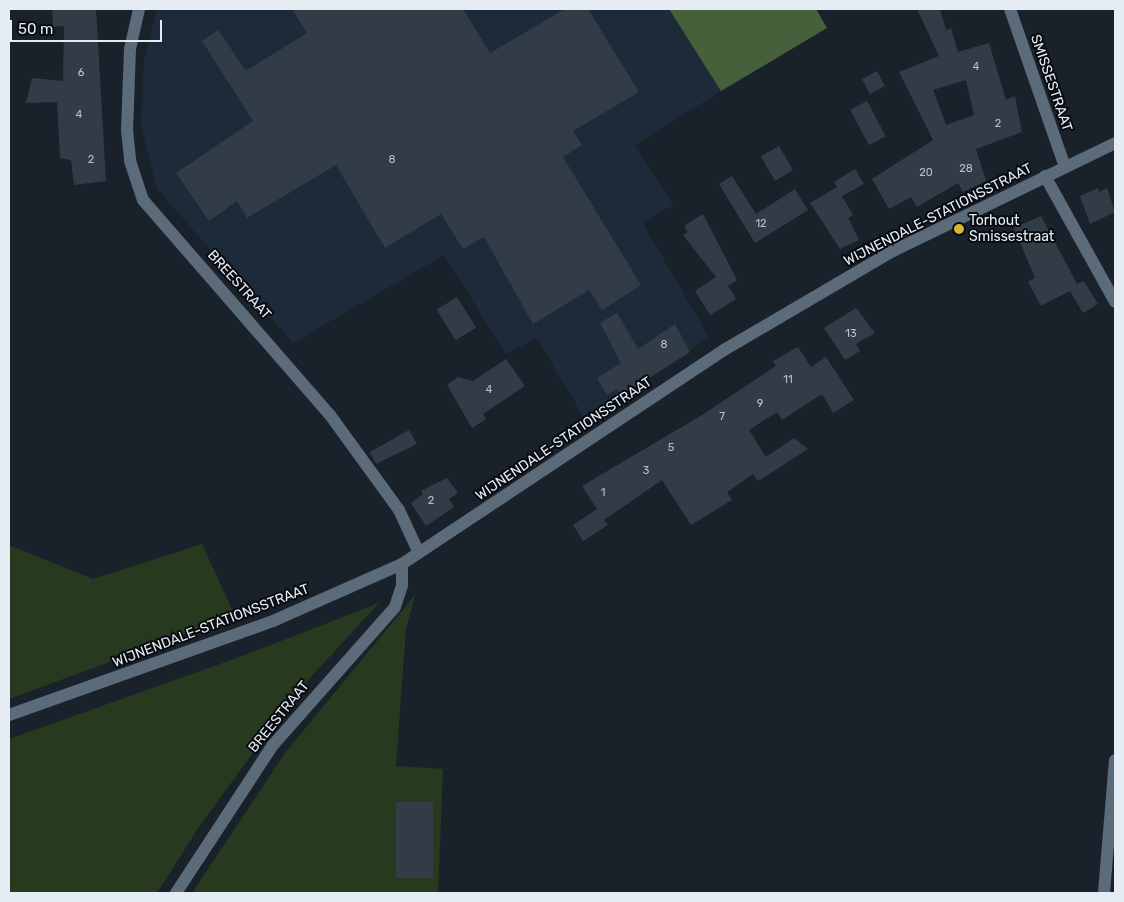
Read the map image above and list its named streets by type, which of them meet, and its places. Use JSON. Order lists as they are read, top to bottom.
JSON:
{
  "streets": {
    "street": ["SMISSESTRAAT", "WIJNENDALE-STATIONSSTRAAT", "BREESTRAAT"]
  },
  "crossings": [
    ["SMISSESTRAAT", "WIJNENDALE-STATIONSSTRAAT"],
    ["WIJNENDALE-STATIONSSTRAAT", "BREESTRAAT"]
  ],
  "places": ["Torhout Smissestraat"],
  "house_numbers": [
    "4",
    "6",
    "4",
    "2",
    "2",
    "8",
    "28",
    "20",
    "12",
    "13",
    "8",
    "11",
    "4",
    "9",
    "7",
    "5",
    "3",
    "1",
    "2"
  ],
  "scale_bar": "50 m"
}
